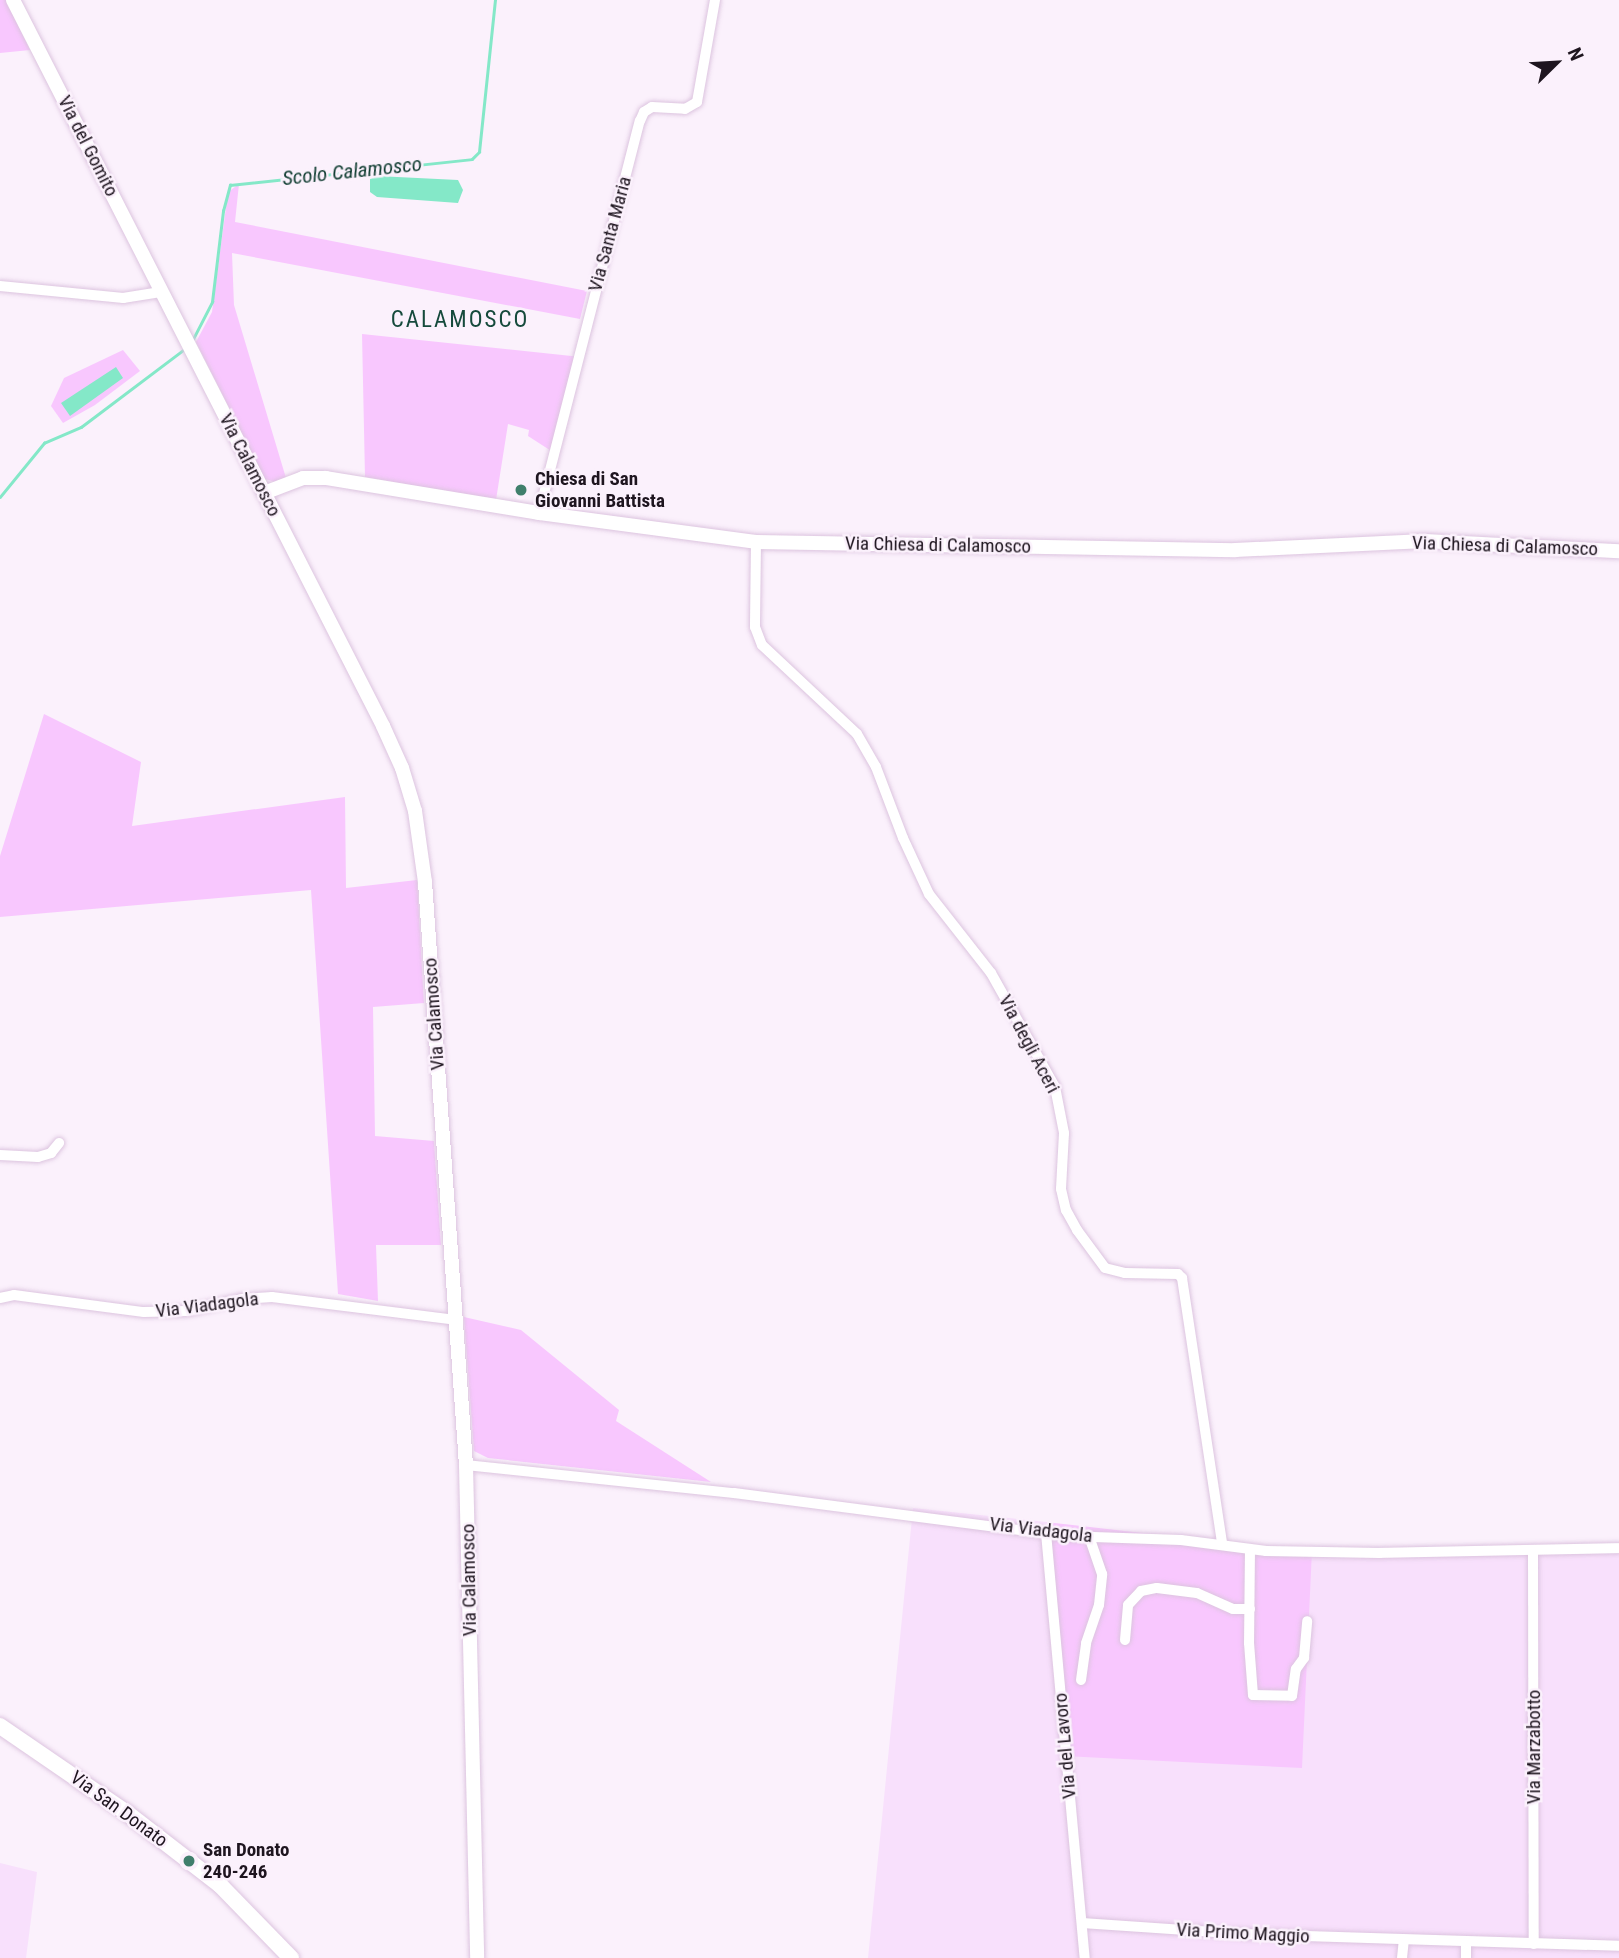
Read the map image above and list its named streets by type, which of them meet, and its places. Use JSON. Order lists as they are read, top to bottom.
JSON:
{
  "streets": {
    "main road": ["Via San Donato"],
    "street": [
      "Via del Gomito",
      "Via Santa Maria",
      "Via Calamosco",
      "Via Chiesa di Calamosco",
      "Via degli Aceri",
      "Via Viadagola",
      "Via del Lavoro",
      "Via Marzabotto",
      "Via Primo Maggio"
    ]
  },
  "crossings": [
    ["Via del Gomito", "Via Calamosco"],
    ["Via Santa Maria", "Via Chiesa di Calamosco"],
    ["Via Calamosco", "Via Chiesa di Calamosco"],
    ["Via Calamosco", "Via Viadagola"],
    ["Via Chiesa di Calamosco", "Via degli Aceri"],
    ["Via degli Aceri", "Via Viadagola"],
    ["Via Viadagola", "Via del Lavoro"],
    ["Via Viadagola", "Via Marzabotto"],
    ["Via del Lavoro", "Via Primo Maggio"],
    ["Via Marzabotto", "Via Primo Maggio"]
  ],
  "districts": ["CALAMOSCO"],
  "water": ["Scolo Calamosco"],
  "places": ["Chiesa di San Giovanni Battista", "San Donato 240-246"],
  "north": "top right"
}
